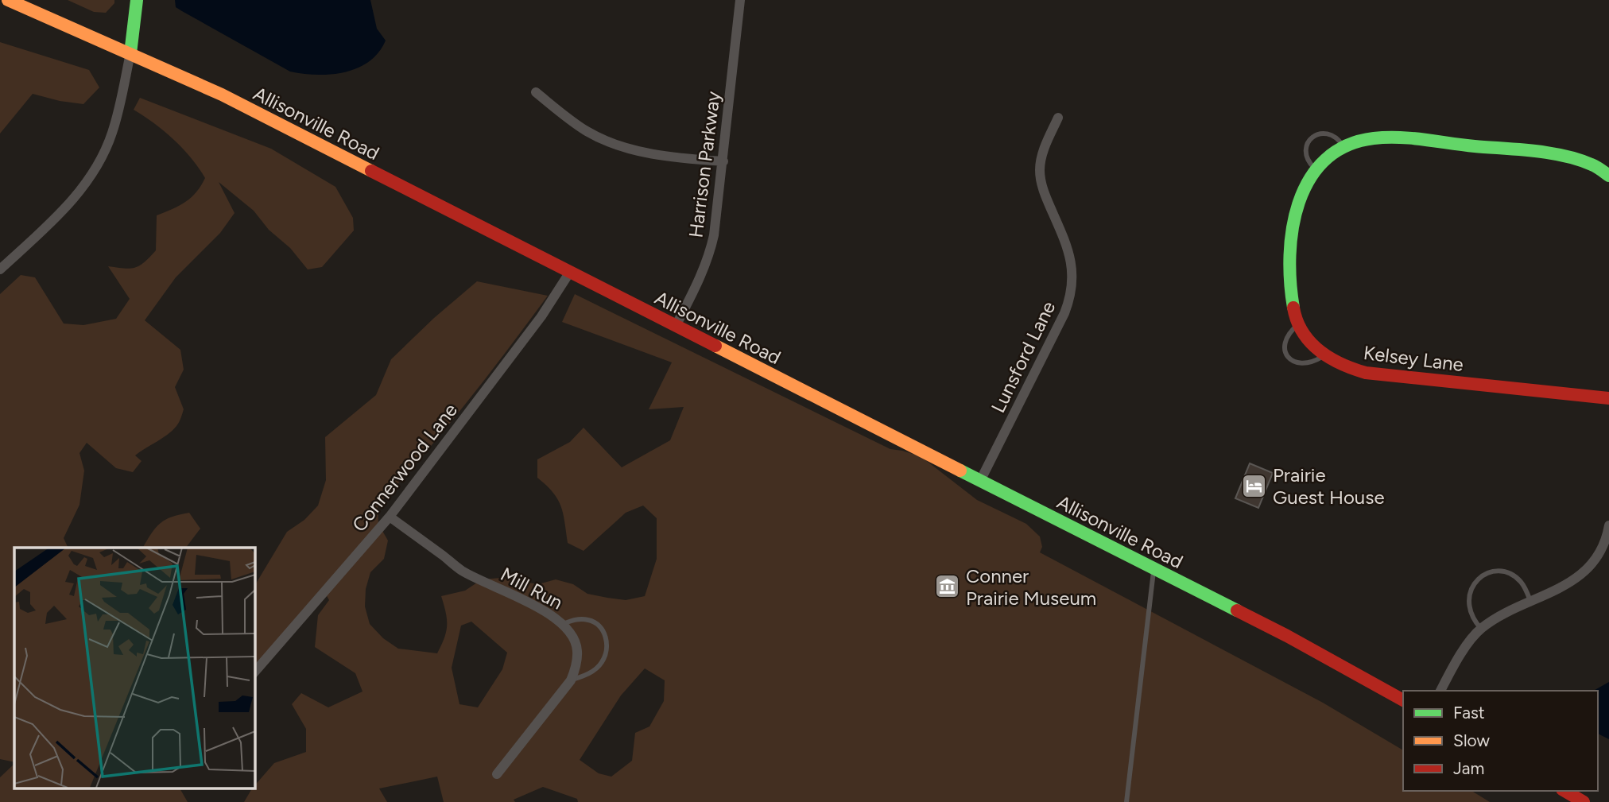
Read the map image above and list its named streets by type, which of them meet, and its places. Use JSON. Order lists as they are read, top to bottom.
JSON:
{
  "streets": {
    "main road": ["Allisonville Road", "Kelsey Lane"],
    "street": [
      "Harrison Parkway",
      "Lunsford Lane",
      "Connerwood Lane",
      "Mill Run"
    ]
  },
  "crossings": [
    ["Allisonville Road", "Harrison Parkway"],
    ["Allisonville Road", "Lunsford Lane"],
    ["Allisonville Road", "Connerwood Lane"],
    ["Connerwood Lane", "Mill Run"]
  ],
  "places": {
    "hotel": ["Prairie Guest House"],
    "museum": ["Conner Prairie Museum"]
  },
  "legend": ["Fast", "Slow", "Jam"]
}
